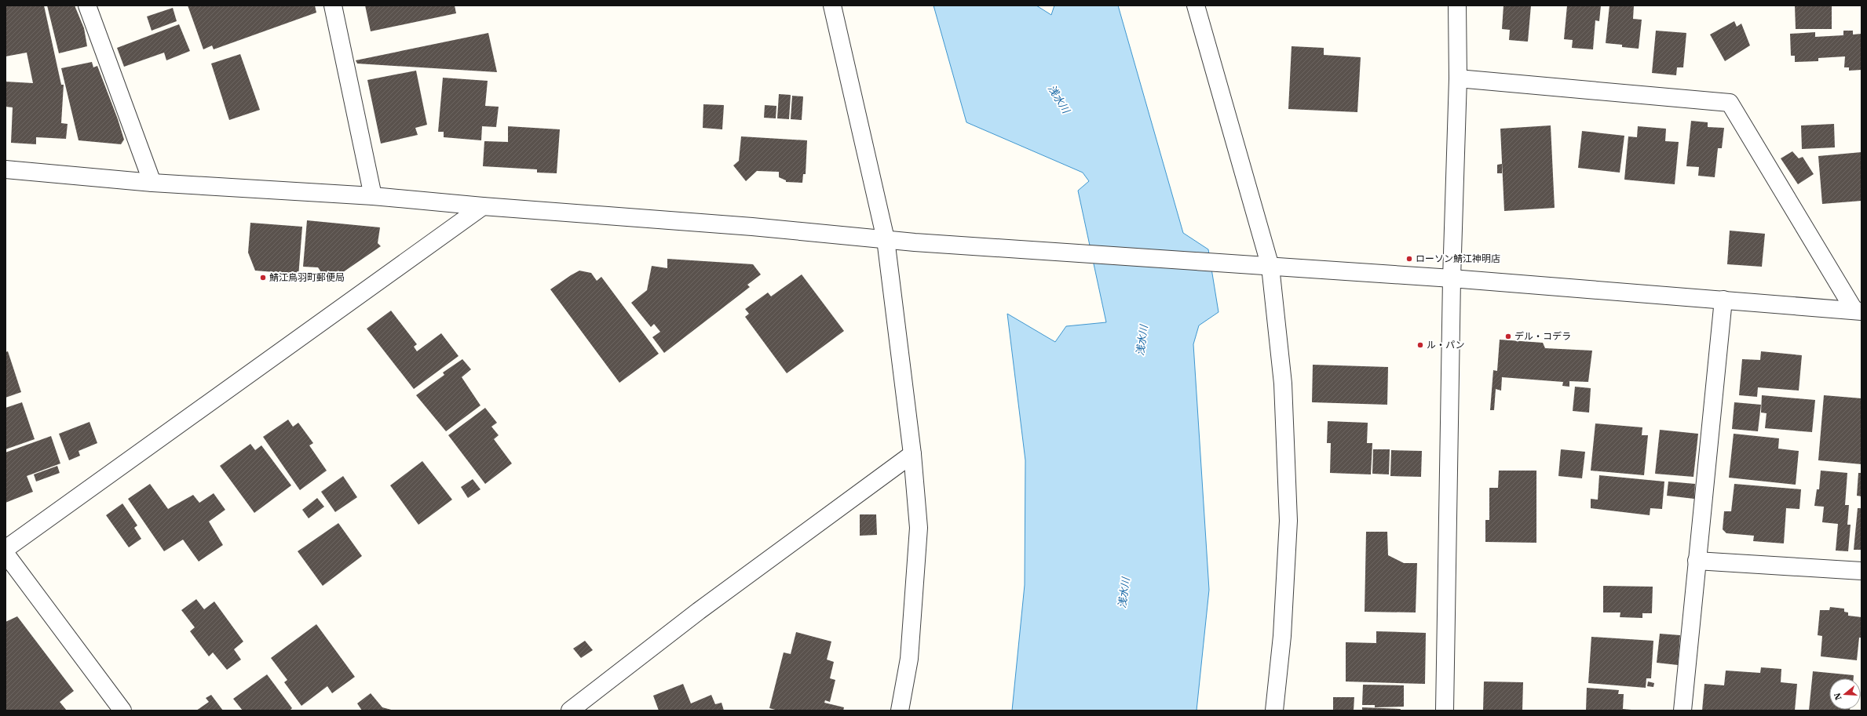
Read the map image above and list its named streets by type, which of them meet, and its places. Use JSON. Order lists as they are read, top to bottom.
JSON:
{
  "water": ["浅水川"],
  "places": [
    "ローソン鯖江神明店",
    "鯖江鳥羽町郵便局",
    "デル・コデラ",
    "ル・パン"
  ],
  "north": "left"
}
